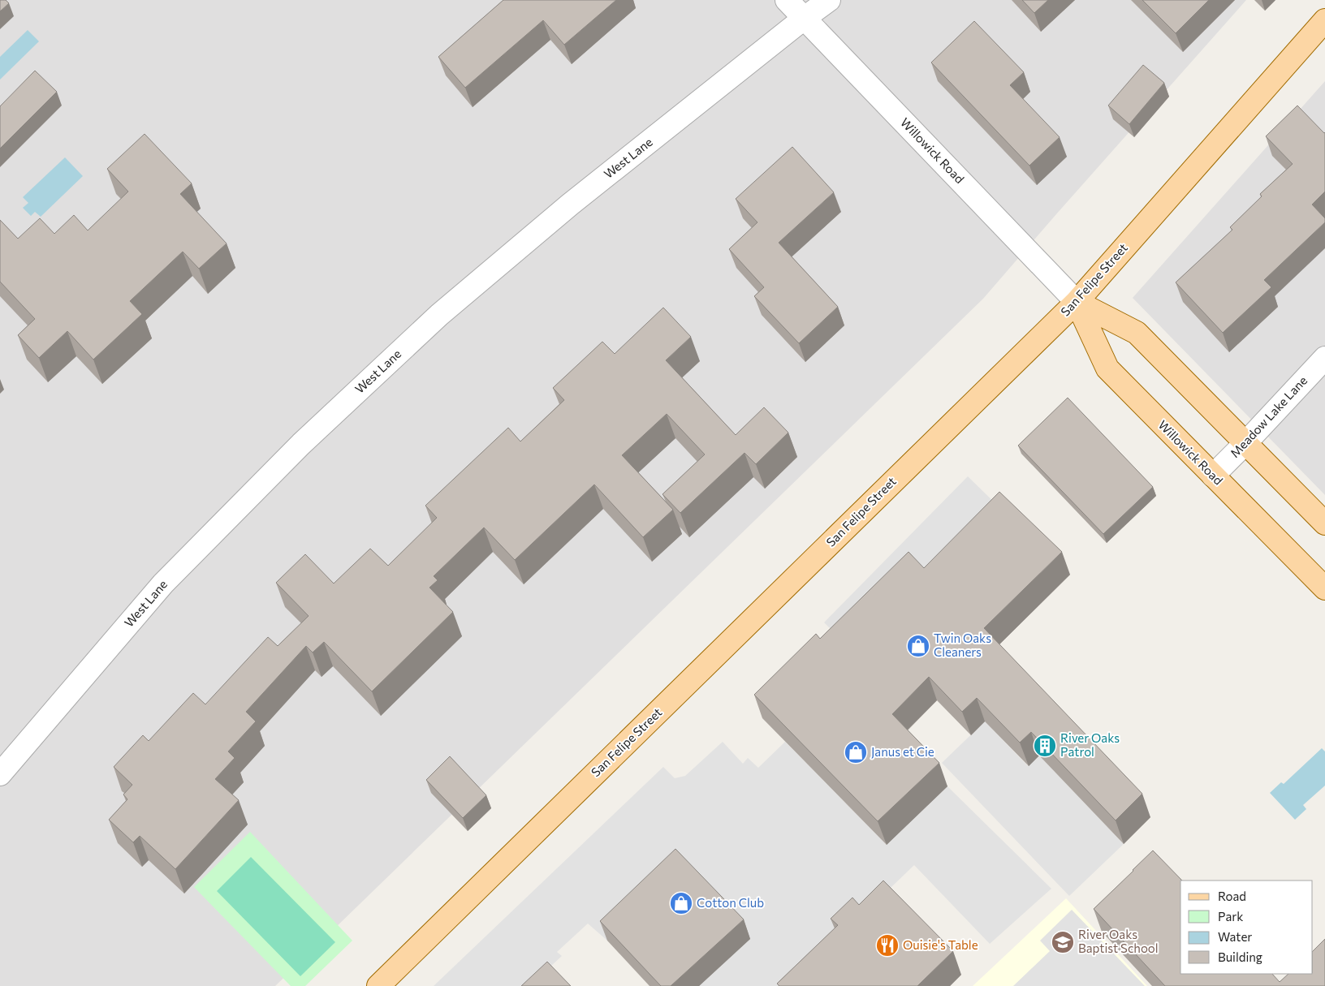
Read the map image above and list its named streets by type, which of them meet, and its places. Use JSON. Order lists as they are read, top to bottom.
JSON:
{
  "streets": {
    "main road": ["Willowick Road", "San Felipe Street"],
    "street": ["West Lane", "Meadow Lake Lane"]
  },
  "crossings": [
    ["Willowick Road", "West Lane"],
    ["Willowick Road", "San Felipe Street"],
    ["Willowick Road", "Meadow Lake Lane"]
  ],
  "places": {
    "shop": ["Twin Oaks Cleaners", "Janus et Cie", "Cotton Club"],
    "building": ["River Oaks Patrol"],
    "school or university": ["River Oaks Baptist School"],
    "restaurant": ["Ouisie's Table"]
  },
  "legend": [
    "Road",
    "Park",
    "Water",
    "Building"
  ]
}
